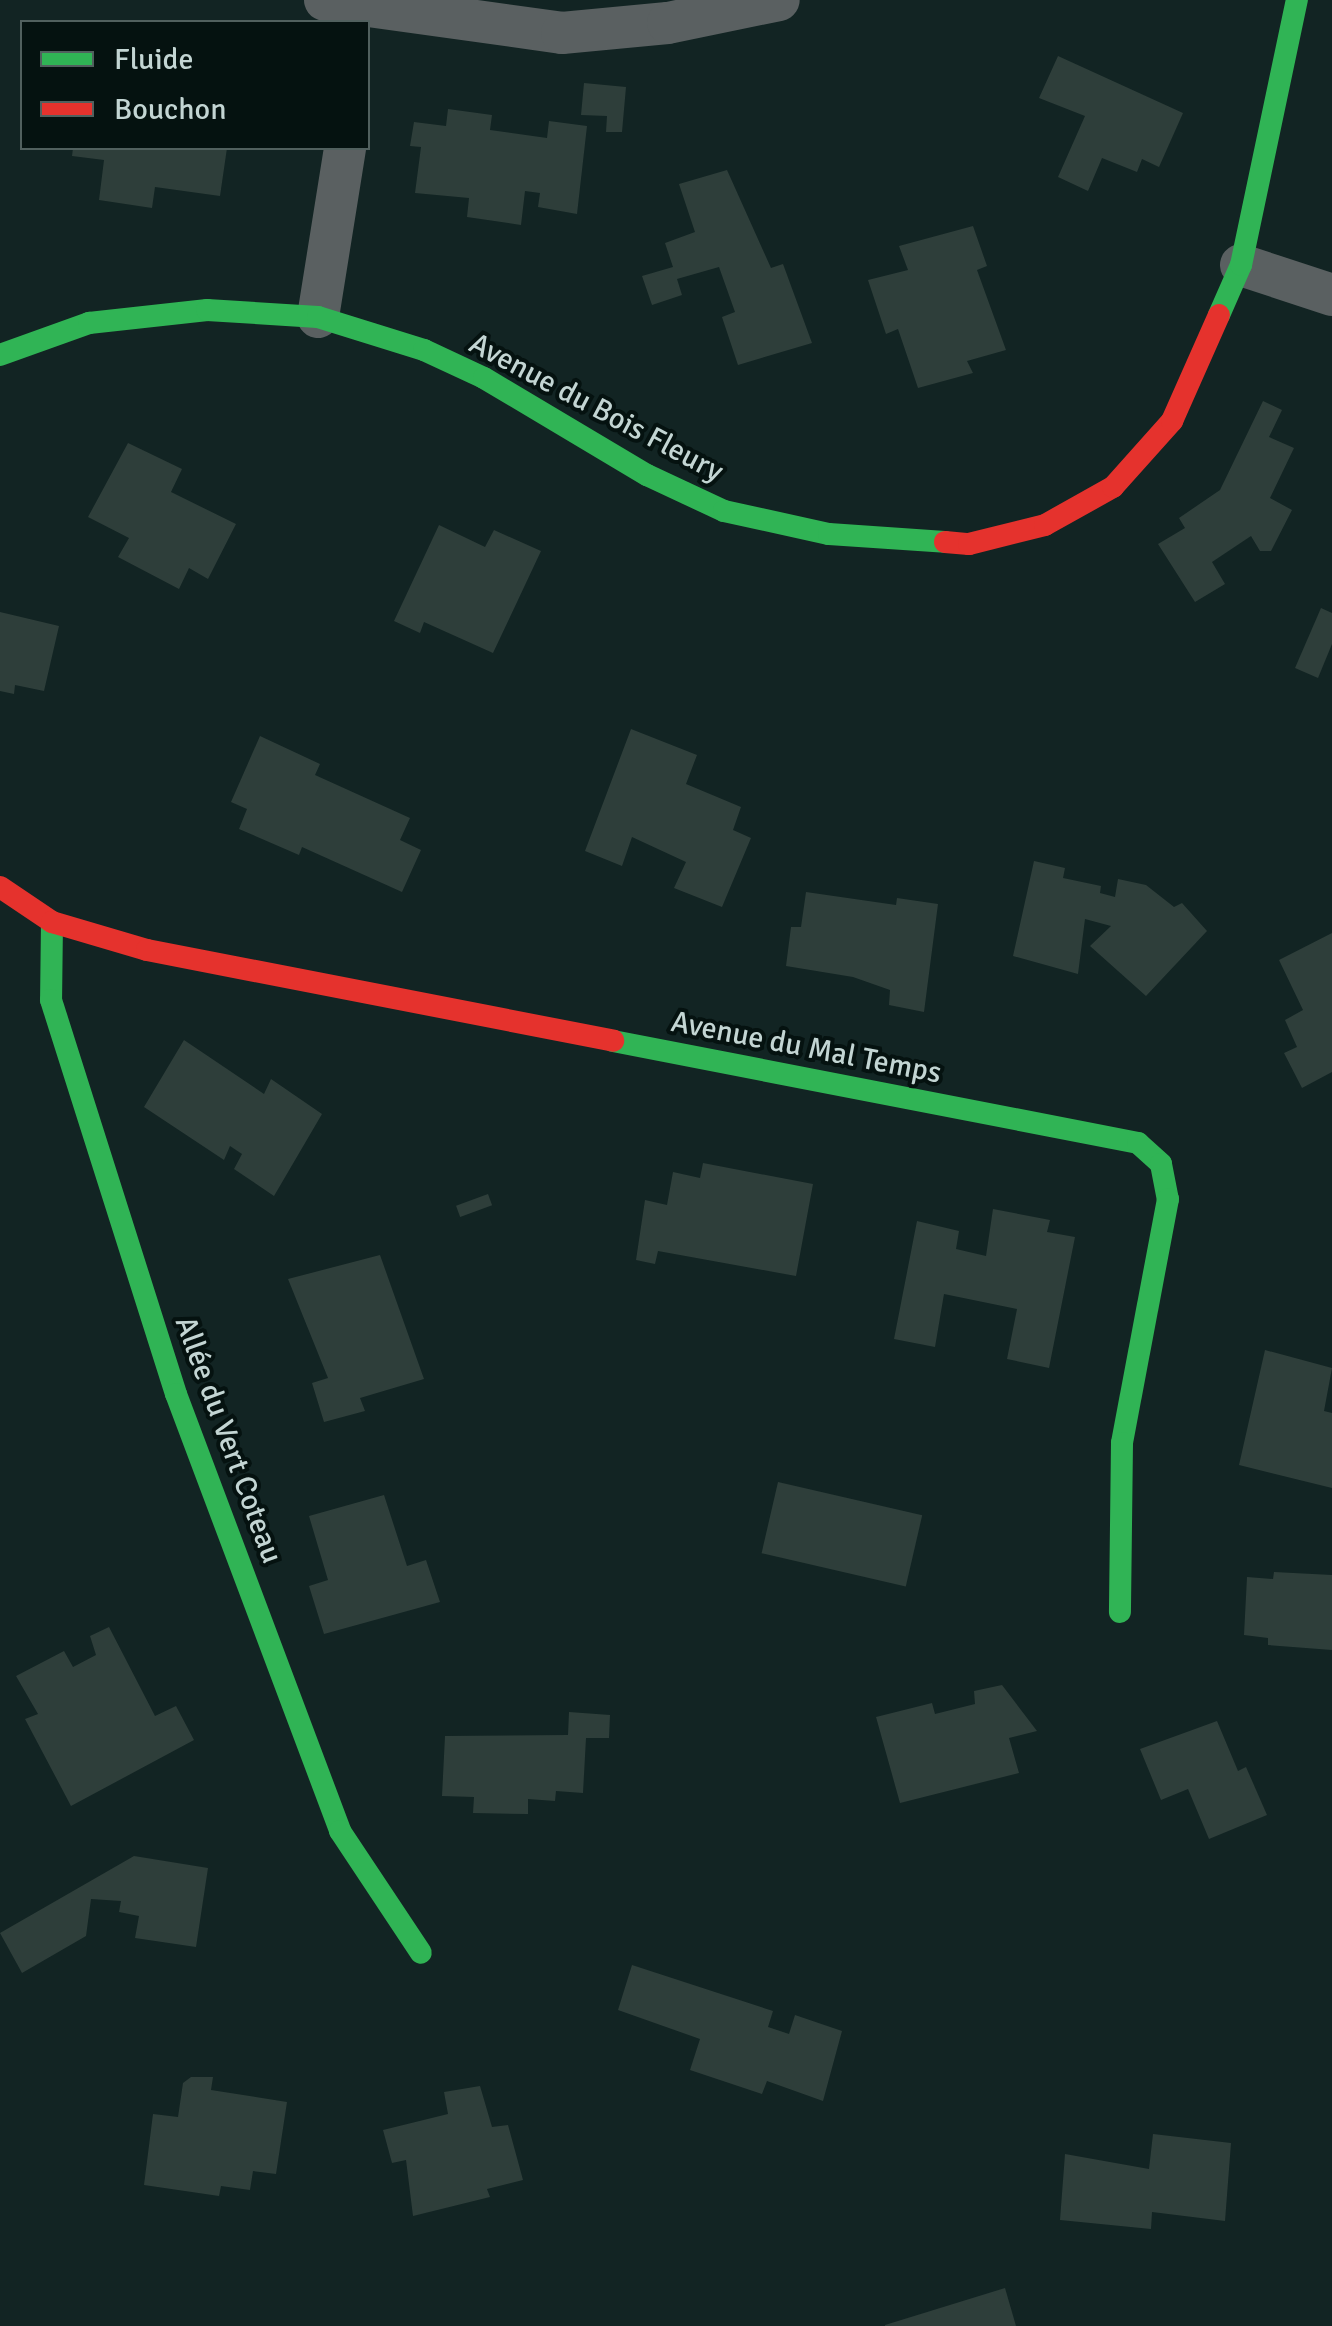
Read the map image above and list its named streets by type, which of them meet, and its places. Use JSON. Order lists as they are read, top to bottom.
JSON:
{
  "streets": {
    "street": ["Avenue du Bois Fleury", "Avenue du Mal Temps", "Allée du Vert Coteau"]
  },
  "crossings": [
    ["Avenue du Mal Temps", "Allée du Vert Coteau"]
  ],
  "legend": ["Fluide", "Bouchon"]
}
